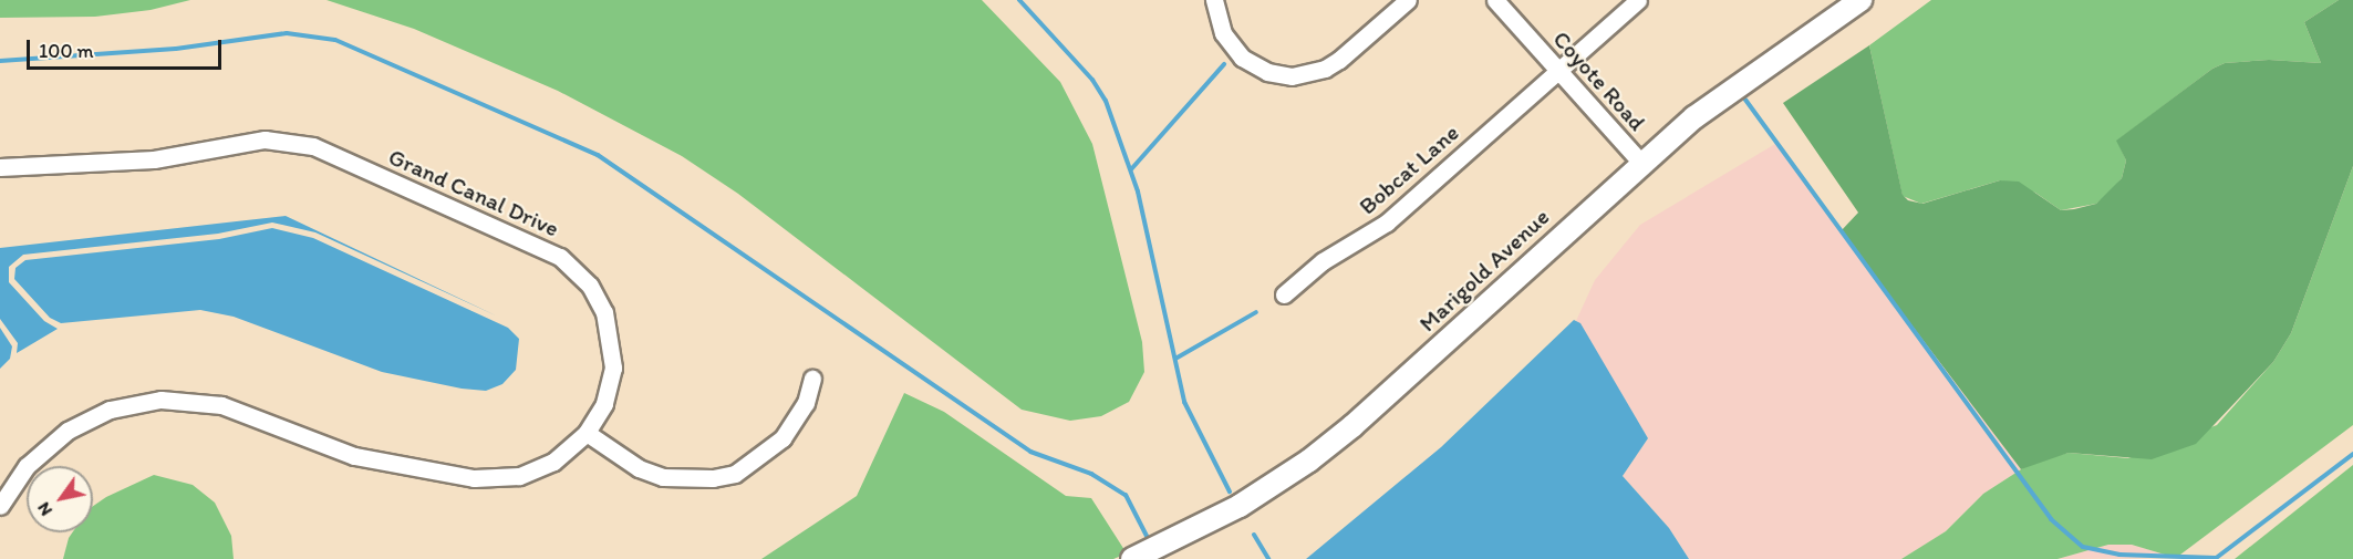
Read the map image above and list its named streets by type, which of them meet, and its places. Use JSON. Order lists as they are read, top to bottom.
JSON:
{
  "streets": {
    "main road": ["Marigold Avenue"],
    "street": ["Coyote Road", "Bobcat Lane", "Grand Canal Drive"]
  },
  "crossings": [
    ["Coyote Road", "Bobcat Lane"],
    ["Coyote Road", "Marigold Avenue"]
  ],
  "scale_bar": "100 m",
  "north": "bottom left"
}
